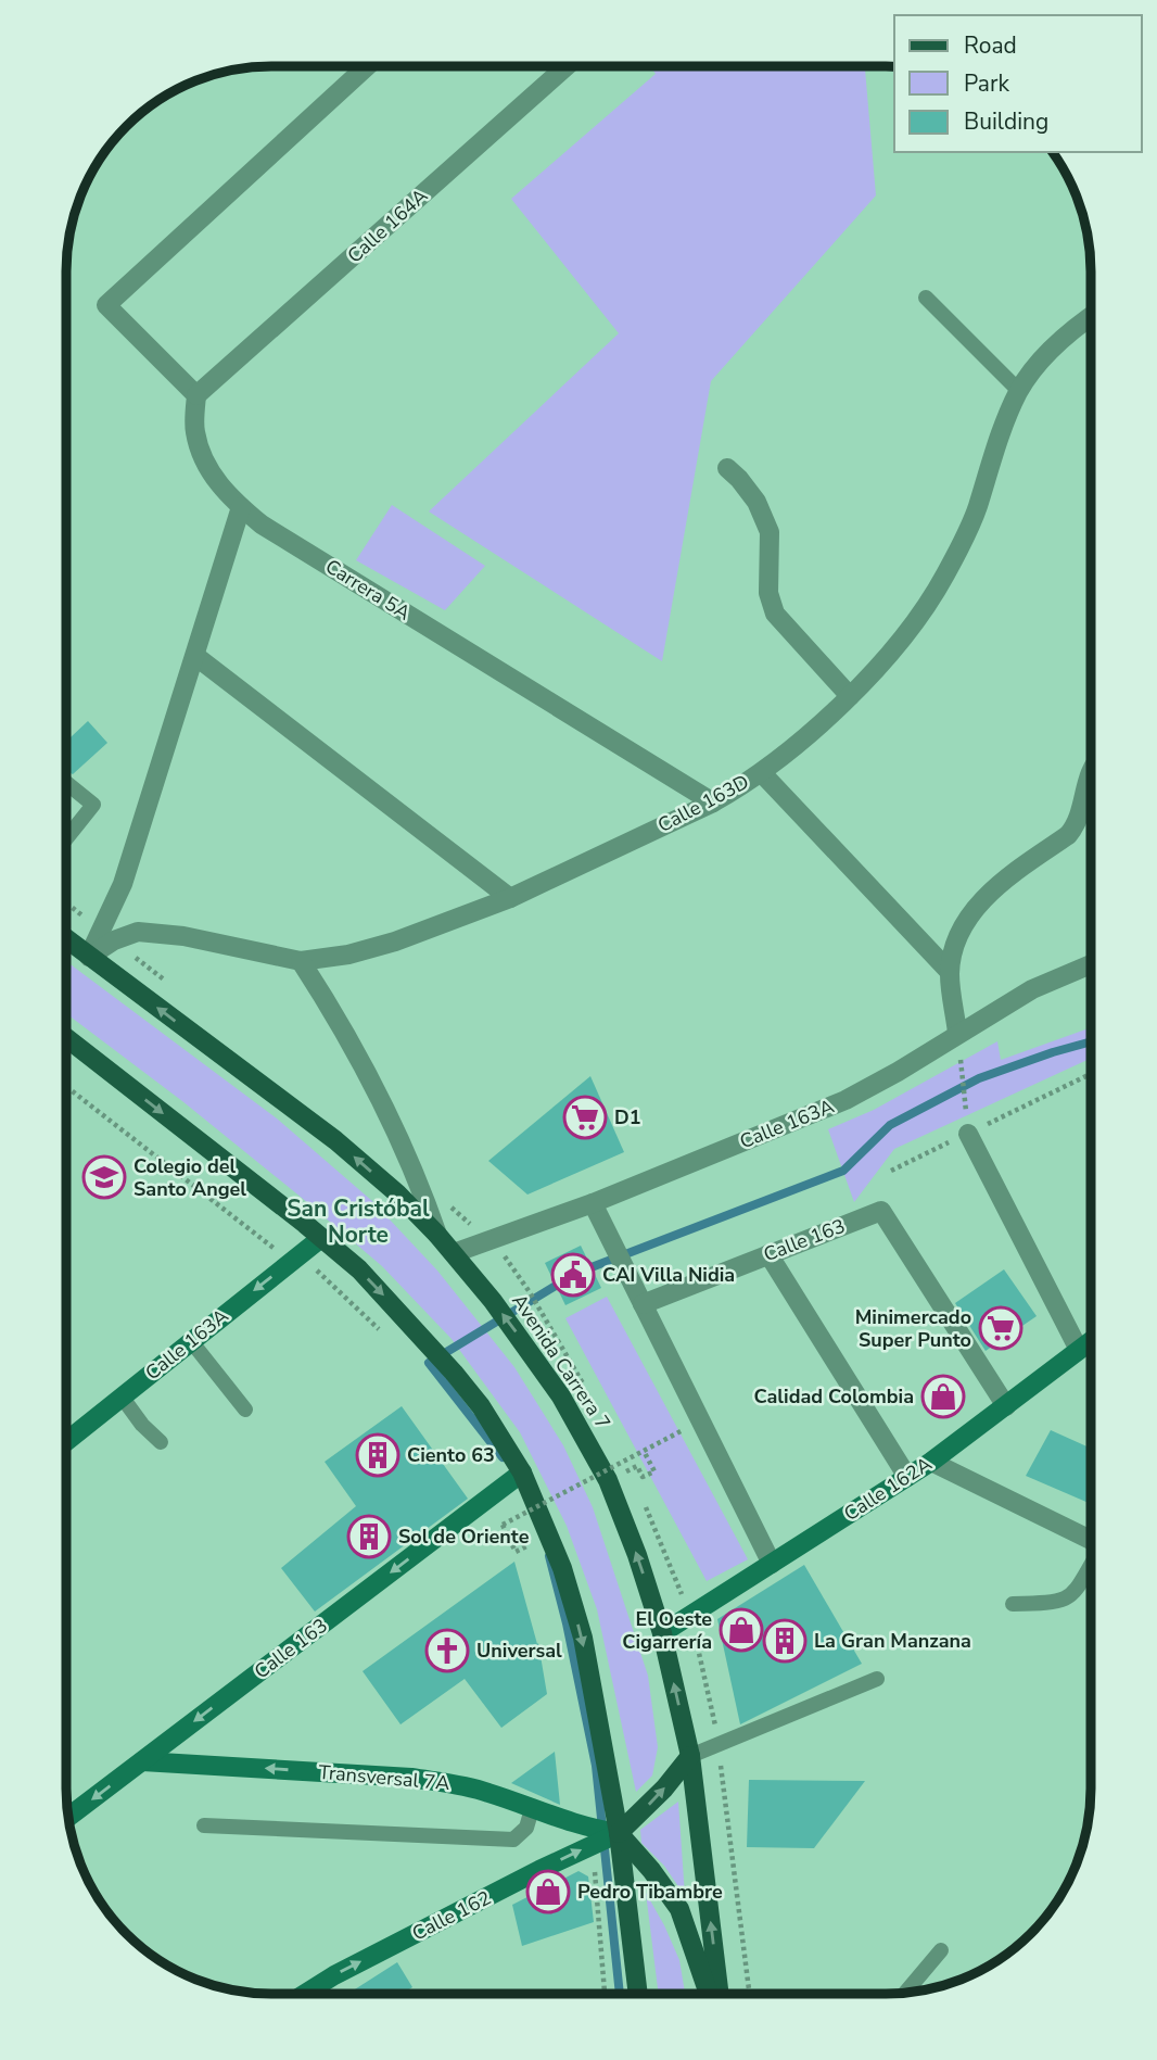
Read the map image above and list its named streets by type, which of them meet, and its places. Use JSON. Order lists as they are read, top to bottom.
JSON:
{
  "streets": {
    "main road": ["Avenida Carrera 7"],
    "street": [
      "Calle 164A",
      "Carrera 5A",
      "Calle 163D",
      "Calle 163A",
      "Calle 163",
      "Calle 162A",
      "Transversal 7A",
      "Calle 162"
    ]
  },
  "crossings": [
    ["Calle 164A", "Carrera 5A"],
    ["Carrera 5A", "Calle 163D"],
    ["Calle 163D", "Avenida Carrera 7"],
    ["Calle 163A", "Avenida Carrera 7"],
    ["Calle 163", "Calle 162A"],
    ["Calle 163", "Transversal 7A"],
    ["Avenida Carrera 7", "Calle 162A"],
    ["Transversal 7A", "Calle 162"]
  ],
  "one_way": ["Calle 163", "Transversal 7A", "Calle 162"],
  "districts": ["San Cristóbal Norte"],
  "places": {
    "supermarket": ["D1", "Minimercado Super Punto"],
    "school or university": ["Colegio del Santo Angel"],
    "public building": ["CAI Villa Nidia"],
    "shop": ["Calidad Colombia", "El Oeste Cigarrería", "Pedro Tibambre"],
    "building": ["Ciento 63", "Sol de Oriente", "La Gran Manzana"],
    "church": ["Universal"]
  },
  "legend": ["Road", "Park", "Building"]
}
